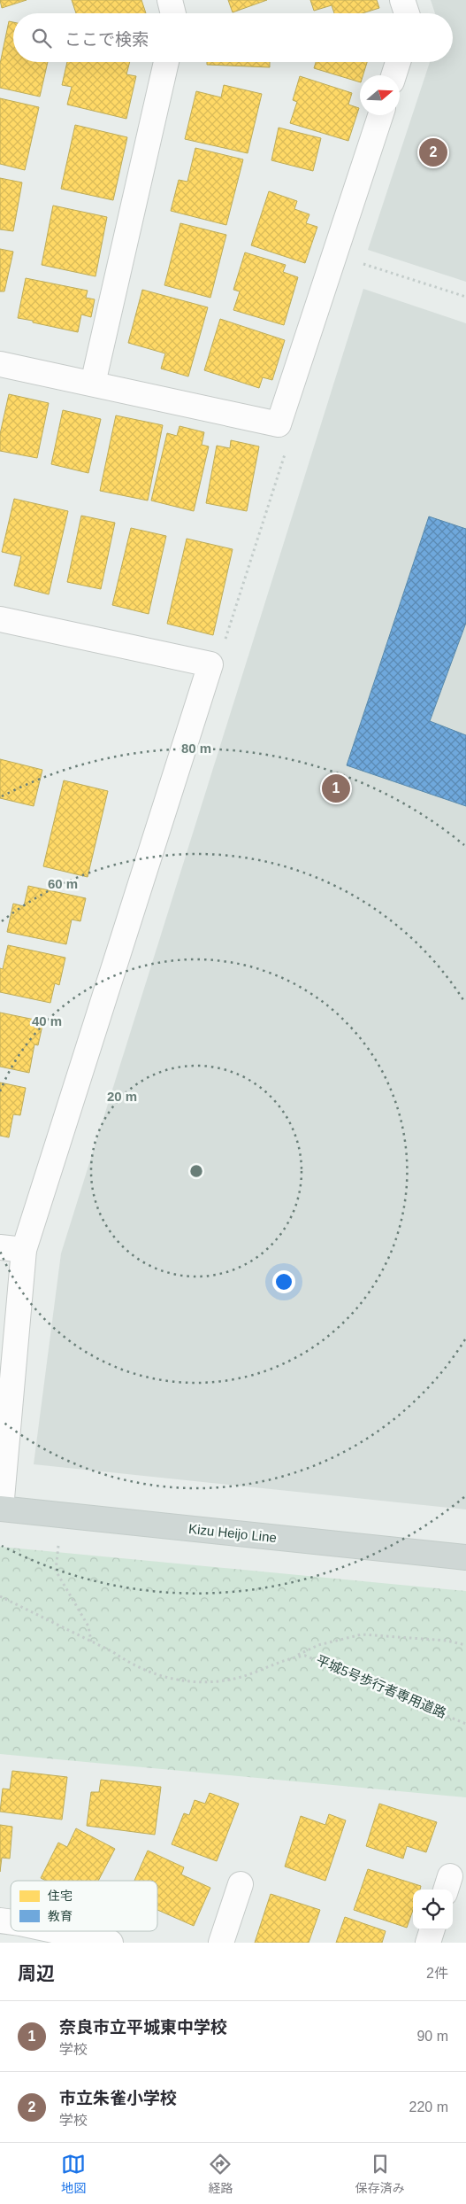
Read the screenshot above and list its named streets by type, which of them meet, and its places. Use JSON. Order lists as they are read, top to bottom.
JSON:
{
  "streets": {
    "main road": ["Kizu Heijo Line"],
    "path": ["平城5号歩行者専用道路"]
  },
  "legend": ["住宅", "教育"],
  "north": "right",
  "page": {
    "search": "ここで検索",
    "pins": ["2", "1"],
    "heading": ["周辺", "2件"],
    "list": [
      {
        "mark": "1",
        "name": "奈良市立平城東中学校",
        "note": "学校",
        "value": "90 m"
      },
      {
        "mark": "2",
        "name": "市立朱雀小学校",
        "note": "学校",
        "value": "220 m"
      }
    ],
    "nav": ["地図", "経路", "保存済み"]
  },
  "rings": [
    "80 m",
    "60 m",
    "40 m",
    "20 m"
  ]
}
